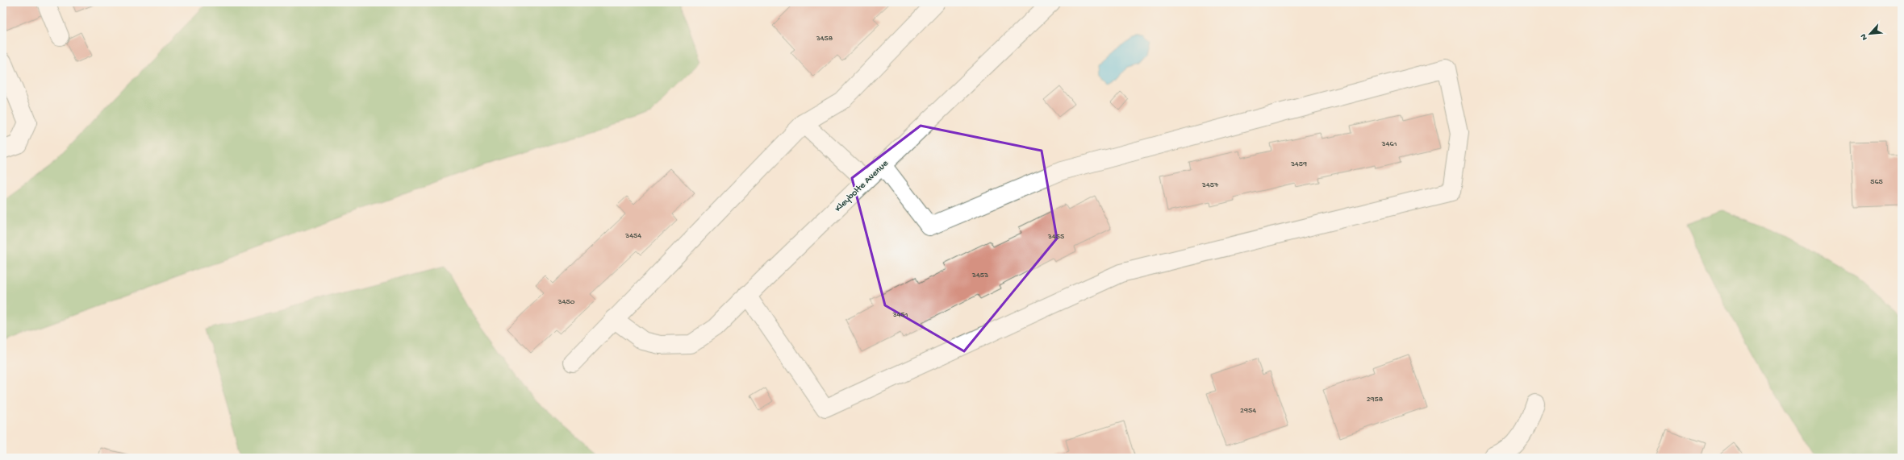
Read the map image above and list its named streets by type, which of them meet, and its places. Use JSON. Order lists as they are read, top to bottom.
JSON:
{
  "streets": {
    "street": ["Kleybolte Avenue"]
  },
  "house_numbers": [
    "3458",
    "3461",
    "3459",
    "565",
    "3457",
    "3454",
    "3455",
    "3453",
    "3450",
    "3451",
    "2958",
    "2954"
  ],
  "north": "bottom left"
}
